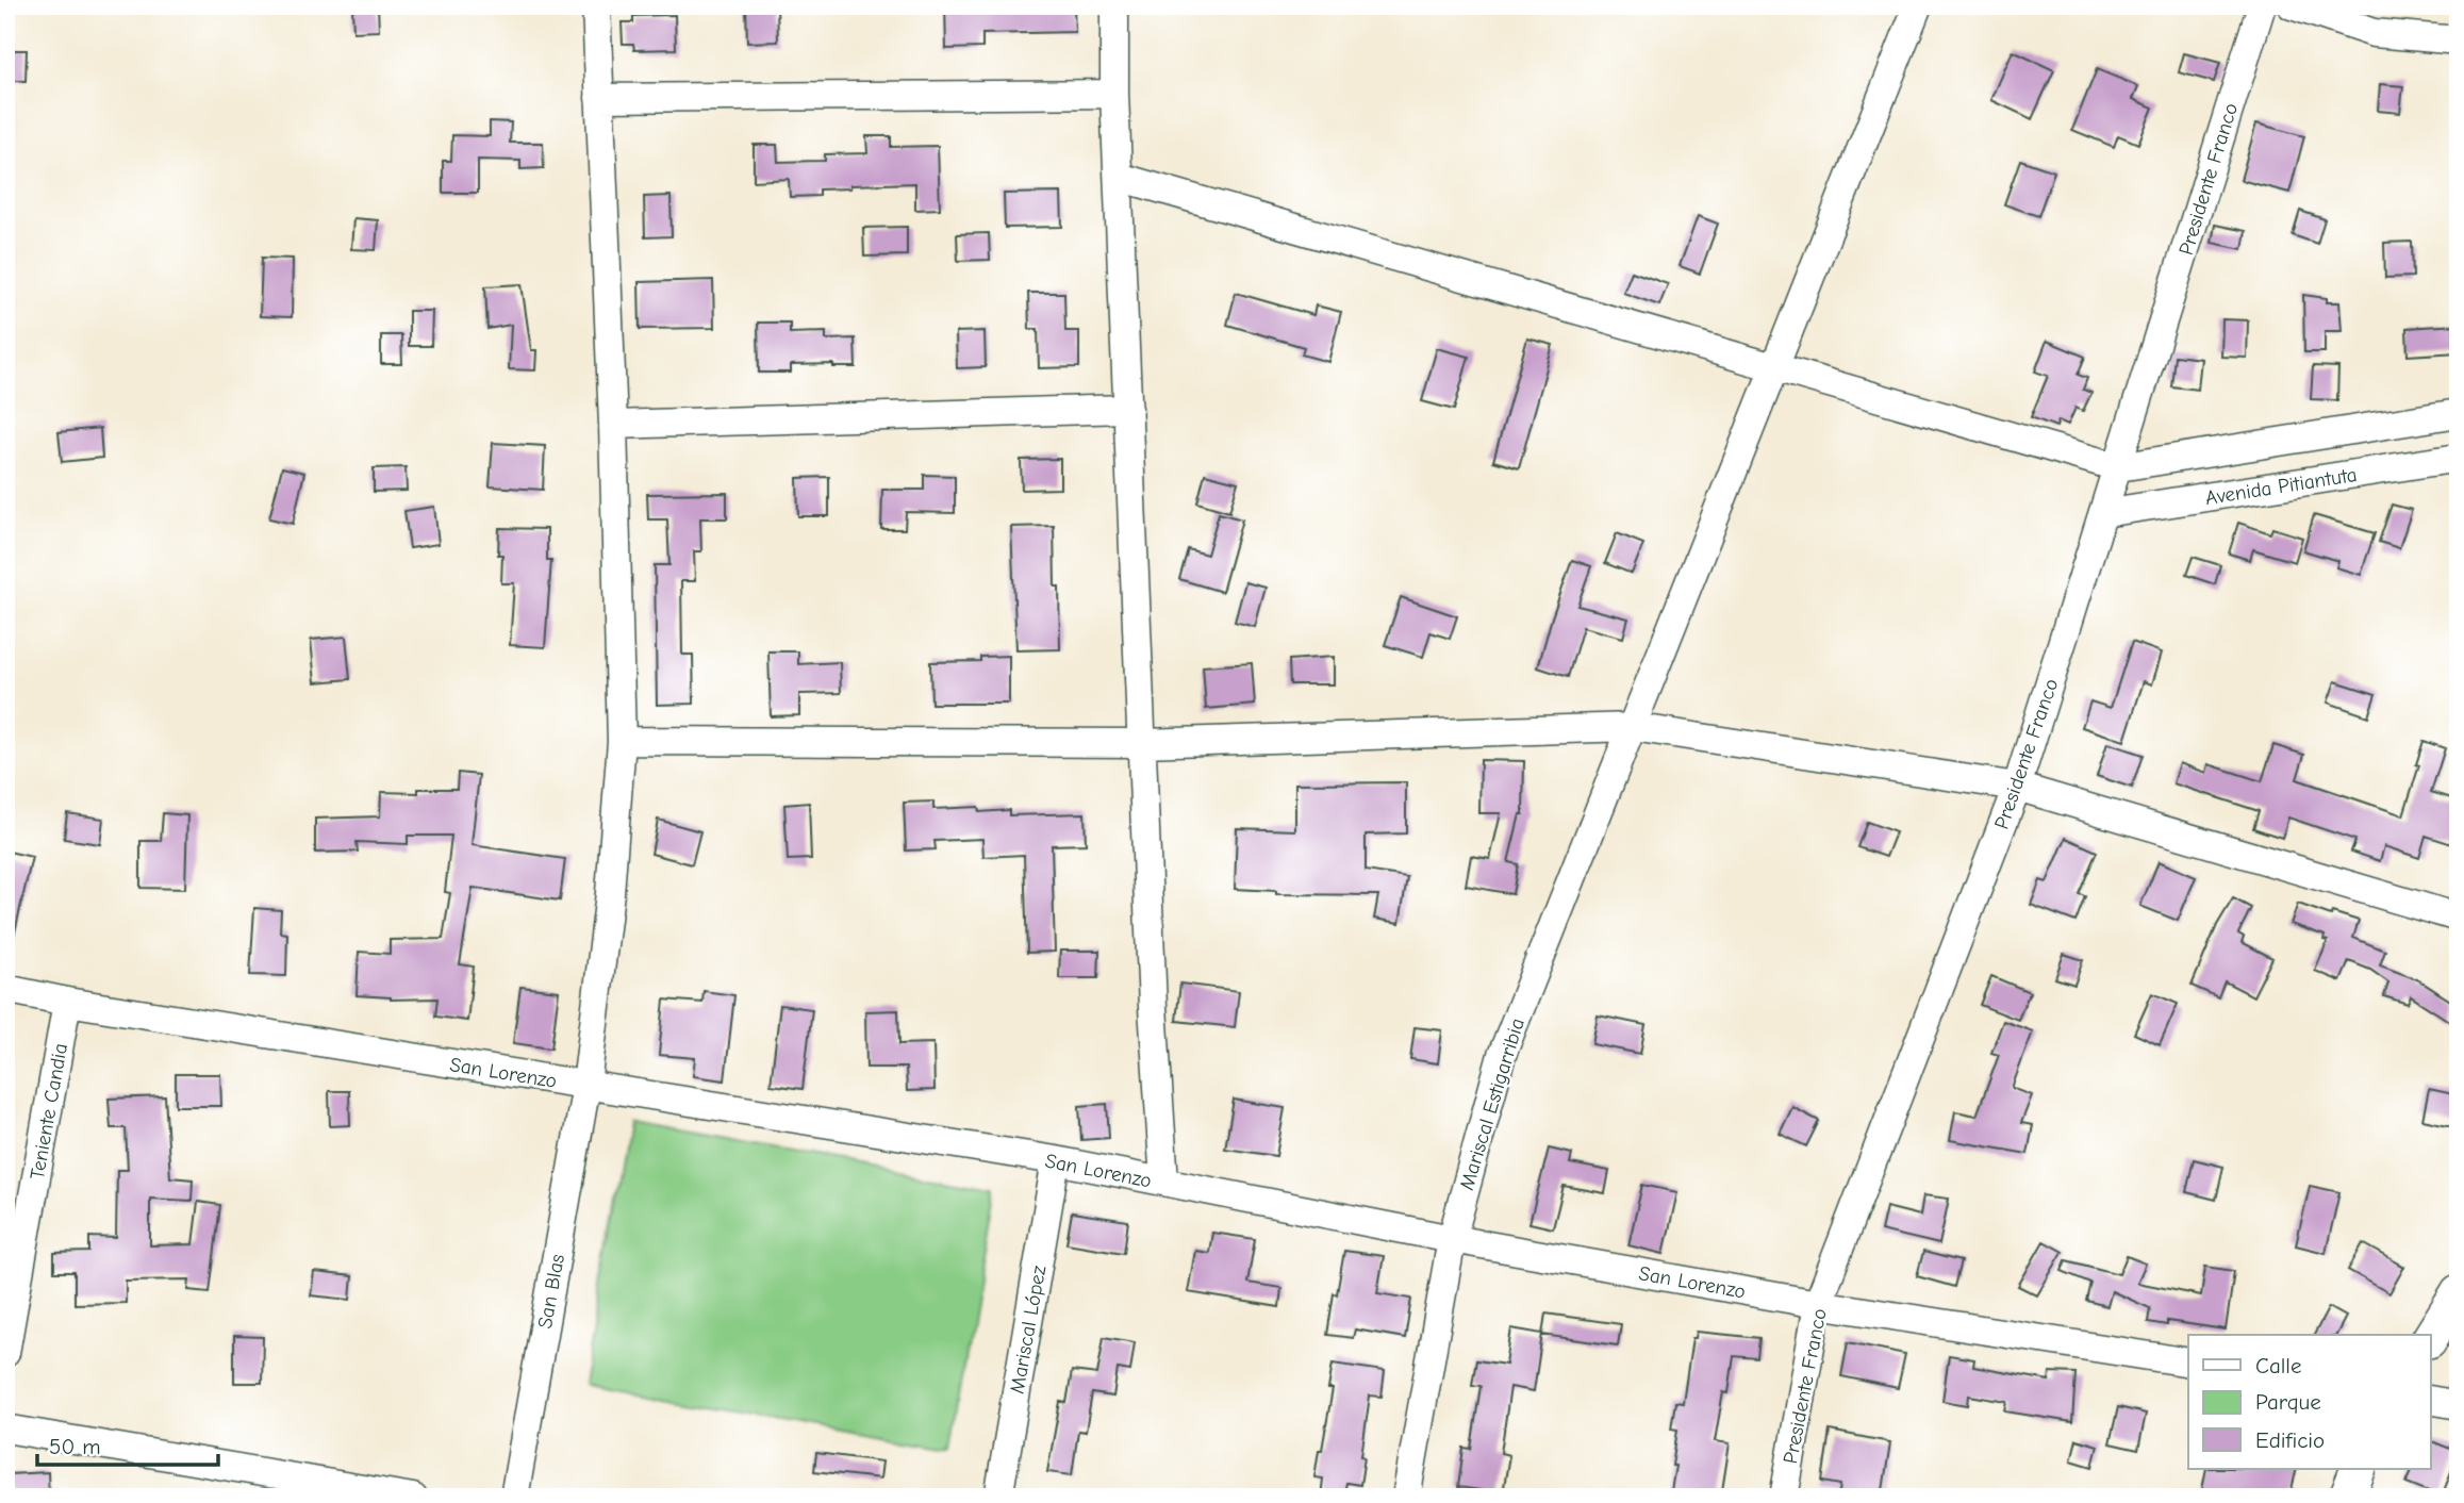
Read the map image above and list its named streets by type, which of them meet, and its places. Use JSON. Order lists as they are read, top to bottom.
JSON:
{
  "streets": {
    "street": [
      "Presidente Franco",
      "Avenida Pitiantuta",
      "San Lorenzo",
      "Mariscal Estigarribia",
      "Teniente Candia",
      "San Blas",
      "Mariscal López"
    ]
  },
  "crossings": [
    ["Presidente Franco", "Avenida Pitiantuta"],
    ["Presidente Franco", "San Lorenzo"],
    ["San Lorenzo", "Mariscal Estigarribia"],
    ["San Lorenzo", "Teniente Candia"],
    ["San Lorenzo", "San Blas"],
    ["San Lorenzo", "Mariscal López"]
  ],
  "legend": ["Calle", "Parque", "Edificio"],
  "scale_bar": "50 m"
}
